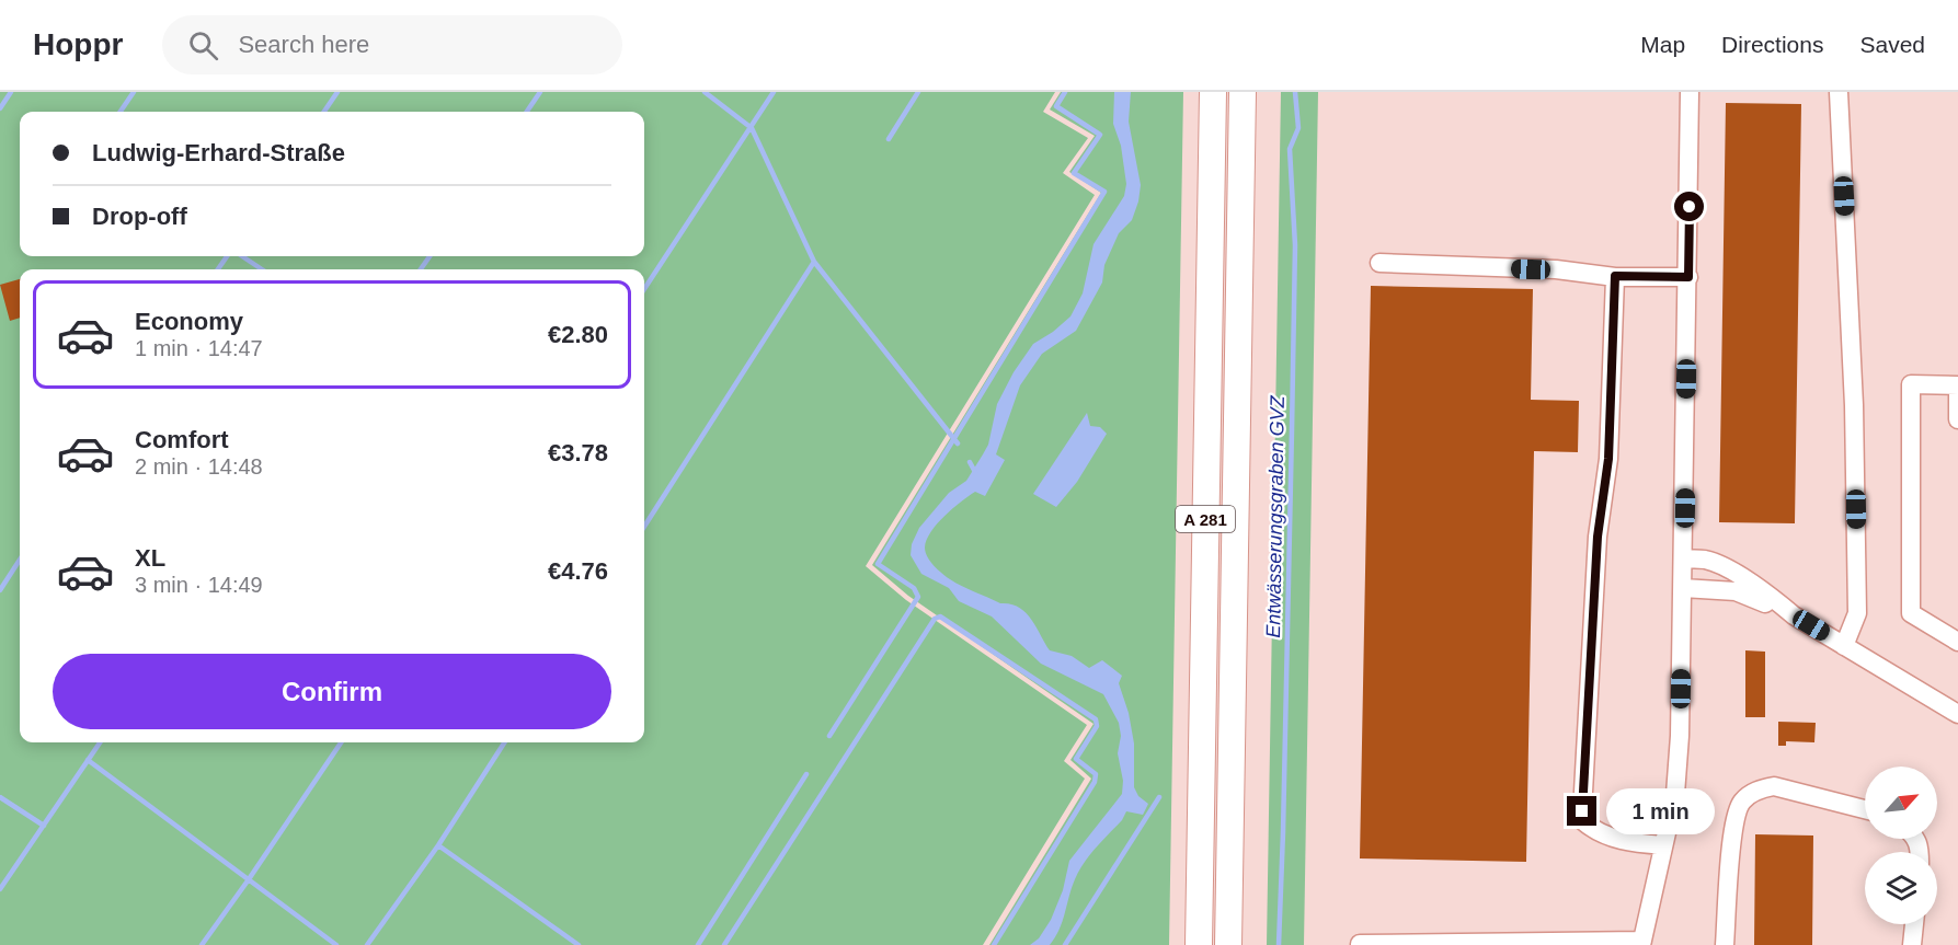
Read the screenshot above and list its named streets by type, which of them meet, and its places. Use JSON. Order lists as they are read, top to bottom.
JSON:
{
  "streets": {
    "highway": ["A 281"]
  },
  "water": ["Entwässerungsgraben GVZ"],
  "north": "top right",
  "page": {
    "header": "Hoppr",
    "search": "Search here",
    "nav": ["Map", "Directions", "Saved"],
    "banner": ["Ludwig-Erhard-Straße", "Drop-off"],
    "list": [
      {
        "name": "Economy",
        "note": "1 min · 14:47",
        "value": "€2.80"
      },
      {
        "name": "Comfort",
        "note": "2 min · 14:48",
        "value": "€3.78"
      },
      {
        "name": "XL",
        "note": "3 min · 14:49",
        "value": "€4.76"
      }
    ],
    "buttons": "Confirm",
    "bubble": "1 min"
  }
}
